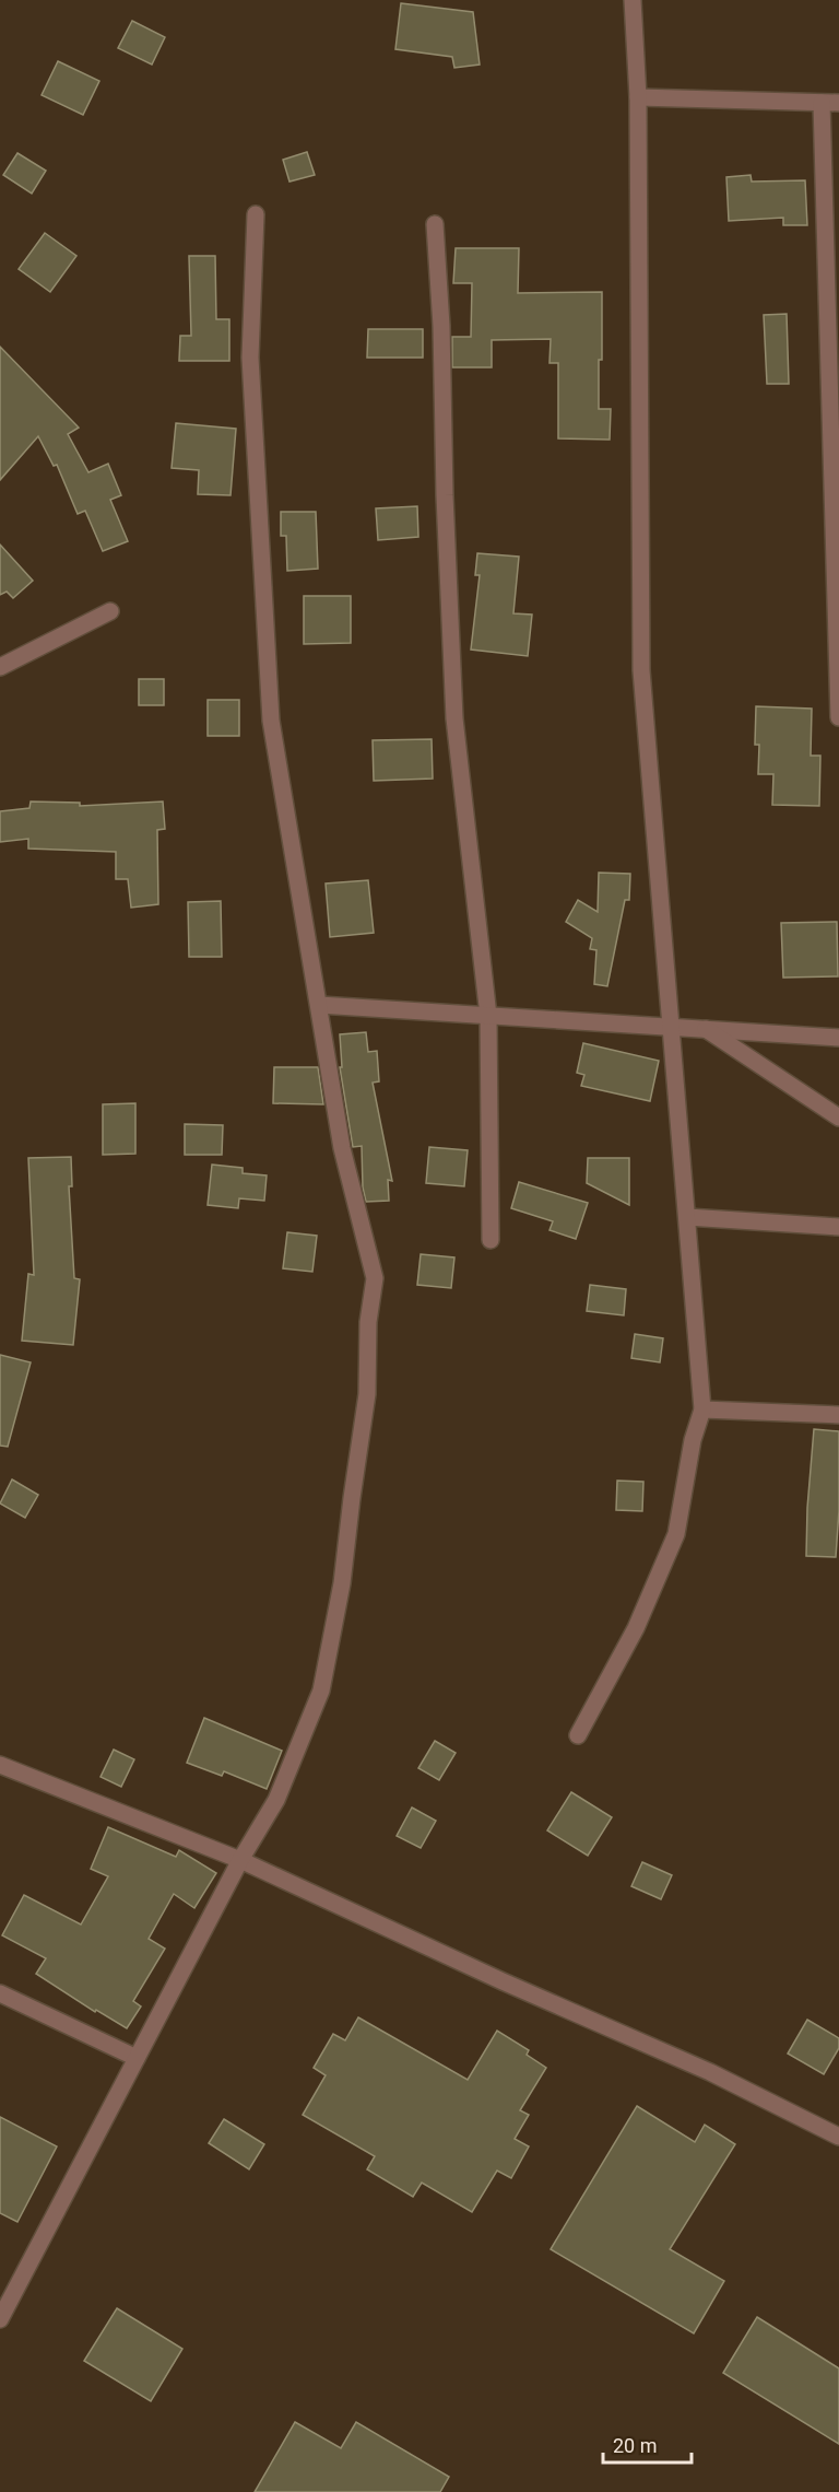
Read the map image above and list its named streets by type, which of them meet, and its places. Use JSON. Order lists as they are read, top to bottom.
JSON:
{
  "scale_bar": "20 m"
}
